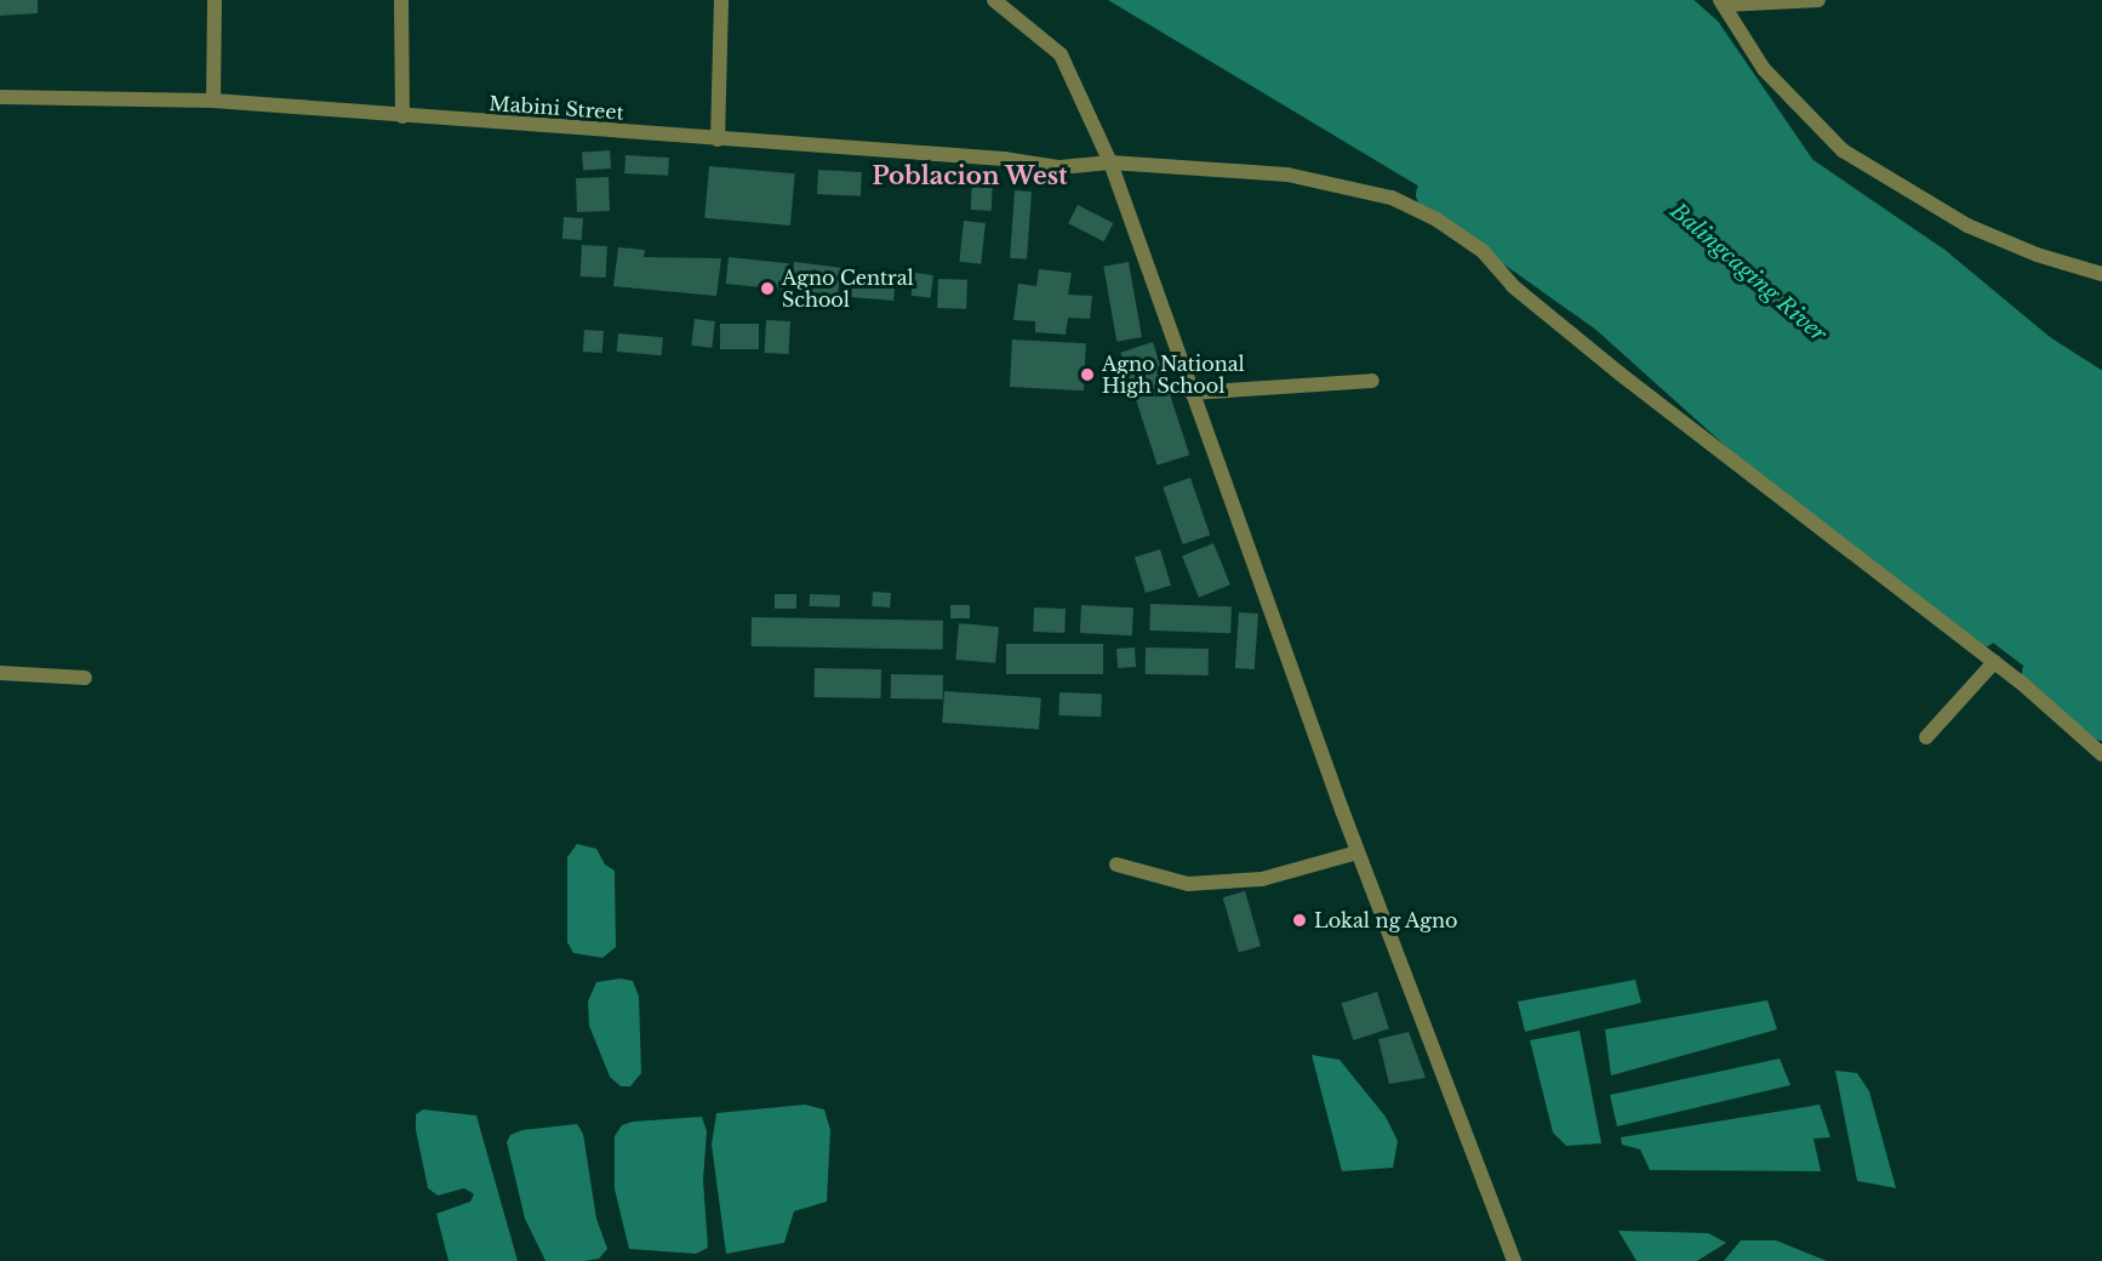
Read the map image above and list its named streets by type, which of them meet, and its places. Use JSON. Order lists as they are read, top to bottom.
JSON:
{
  "streets": {
    "street": ["Mabini Street"]
  },
  "districts": ["Poblacion West"],
  "water": ["Balingcaging River"],
  "places": ["Agno Central School", "Agno National High School", "Lokal ng Agno"]
}
